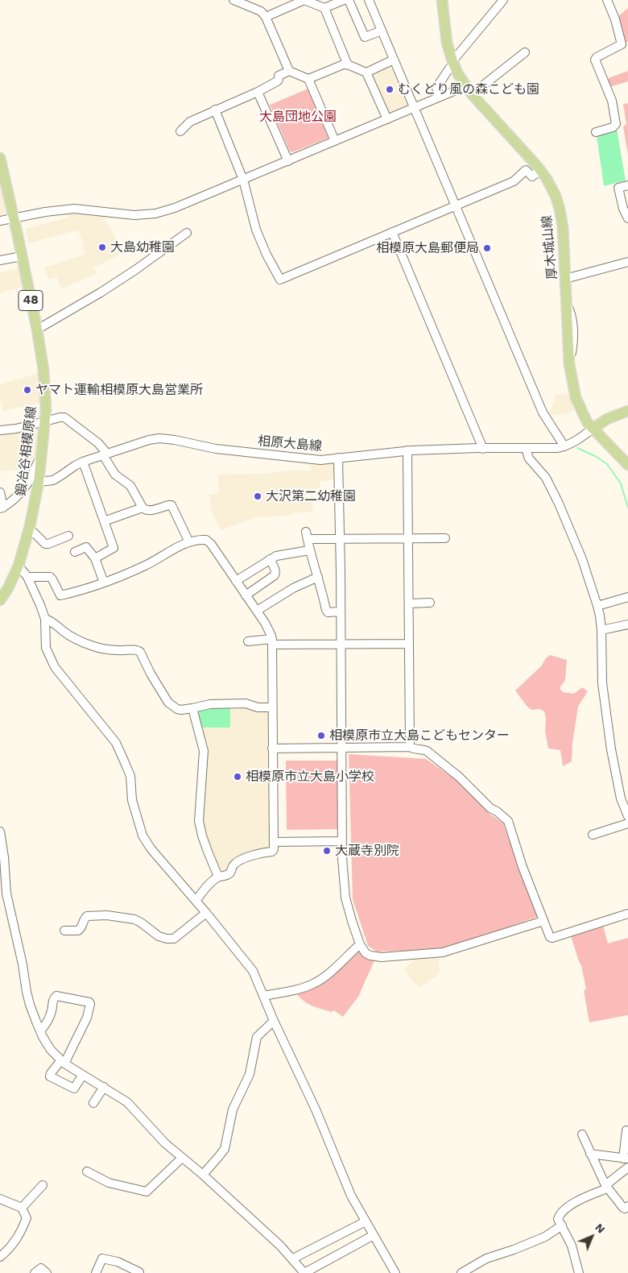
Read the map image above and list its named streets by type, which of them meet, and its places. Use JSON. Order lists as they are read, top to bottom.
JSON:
{
  "streets": {
    "main road": ["厚木城山線", "48", "鍛冶谷相模原線"],
    "street": ["相原大島線"]
  },
  "crossings": [
    ["厚木城山線", "相原大島線"],
    ["相原大島線", "鍛冶谷相模原線"]
  ],
  "parks": ["大島団地公園"],
  "places": [
    "むくどり風の森こども園",
    "大島幼稚園",
    "相模原大島郵便局",
    "ヤマト運輸相模原大島営業所",
    "大沢第二幼稚園",
    "相模原市立大島こどもセンター",
    "相模原市立大島小学校",
    "大蔵寺別院"
  ],
  "north": "top right"
}
